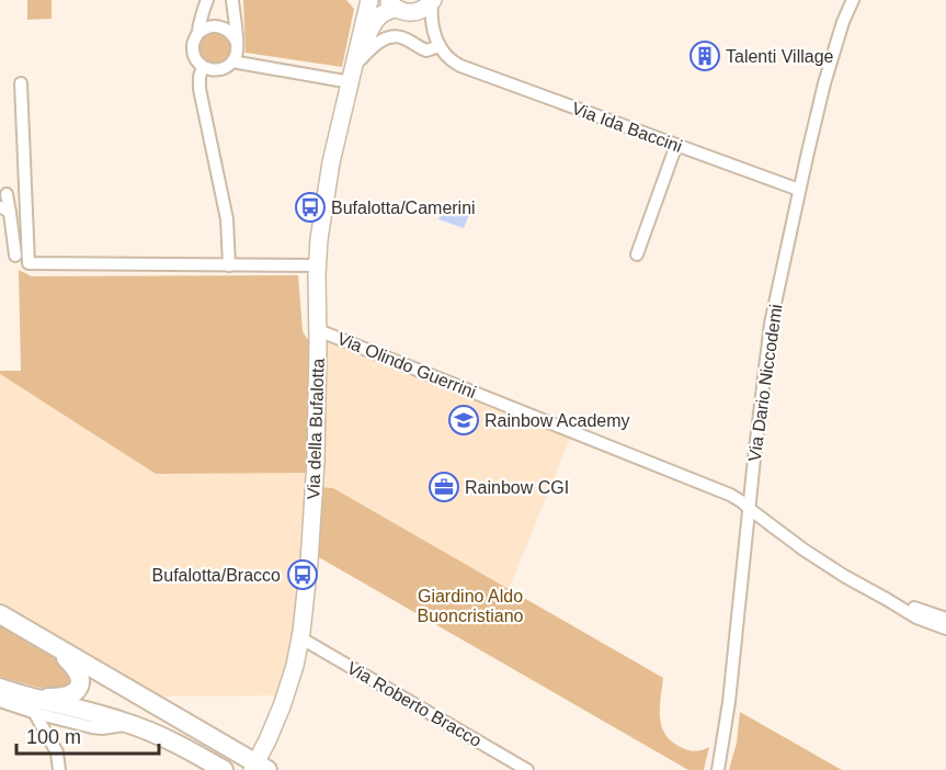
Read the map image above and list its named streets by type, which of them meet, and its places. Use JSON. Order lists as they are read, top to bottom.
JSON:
{
  "streets": {
    "street": [
      "Via Ida Baccini",
      "Via Olindo Guerrini",
      "Via Dario Niccodemi",
      "Via della Bufalotta",
      "Via Roberto Bracco"
    ]
  },
  "crossings": [
    ["Via Ida Baccini", "Via Dario Niccodemi"],
    ["Via Olindo Guerrini", "Via Dario Niccodemi"],
    ["Via Olindo Guerrini", "Via della Bufalotta"],
    ["Via della Bufalotta", "Via Roberto Bracco"]
  ],
  "parks": ["Giardino Aldo Buoncristiano"],
  "places": {
    "building": ["Talenti Village"],
    "bus stop": ["Bufalotta/Camerini", "Bufalotta/Bracco"],
    "school or university": ["Rainbow Academy"],
    "office": ["Rainbow CGI"]
  },
  "scale_bar": "100 m"
}
